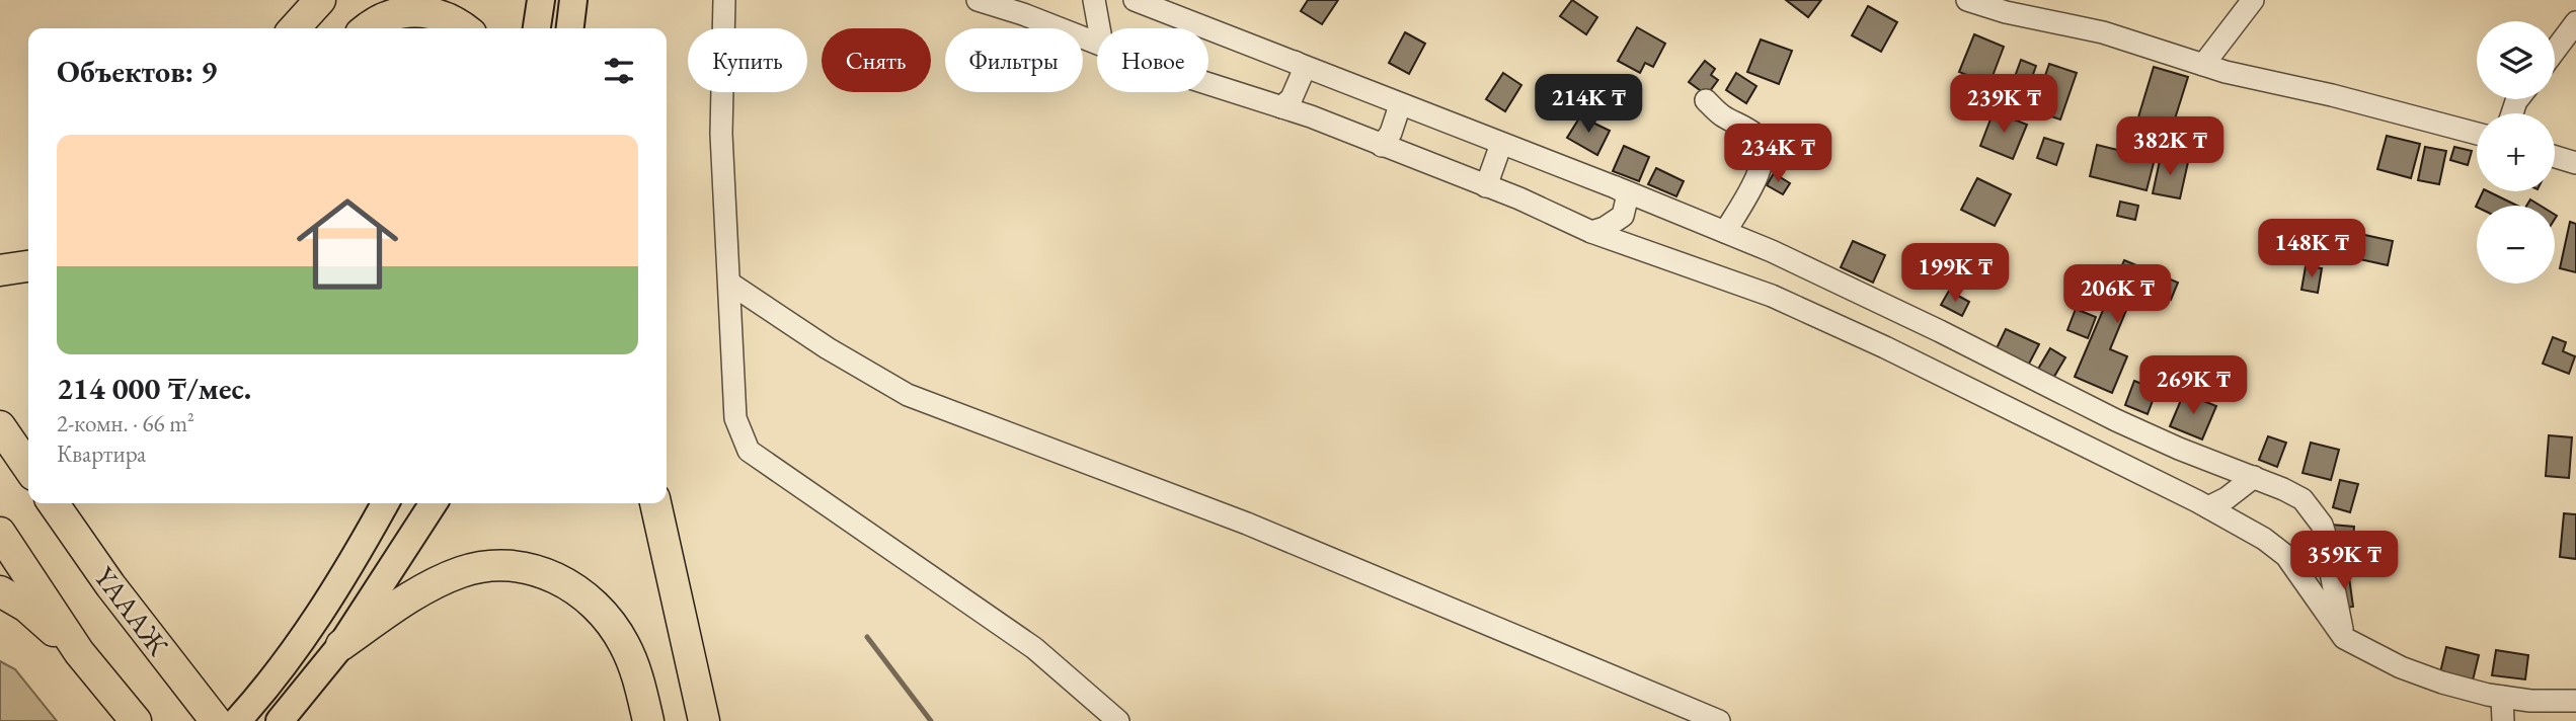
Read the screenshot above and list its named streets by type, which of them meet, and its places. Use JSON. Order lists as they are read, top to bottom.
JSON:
{
  "streets": {
    "highway": ["ҮАААЖ"]
  },
  "page": {
    "map_buttons": ["+", "−"],
    "chip": [
      "Купить",
      "Снять",
      "Фильтры",
      "Новое"
    ],
    "heading": "Объектов: 9",
    "price": [
      "214K ₸",
      "239K ₸",
      "382K ₸",
      "234K ₸",
      "148K ₸",
      "199K ₸",
      "206K ₸",
      "269K ₸",
      "359K ₸"
    ],
    "list": [
      {
        "name": "214 000 ₸/мес.",
        "note": "2-комн. · 66 m² · Квартира"
      }
    ]
  }
}
